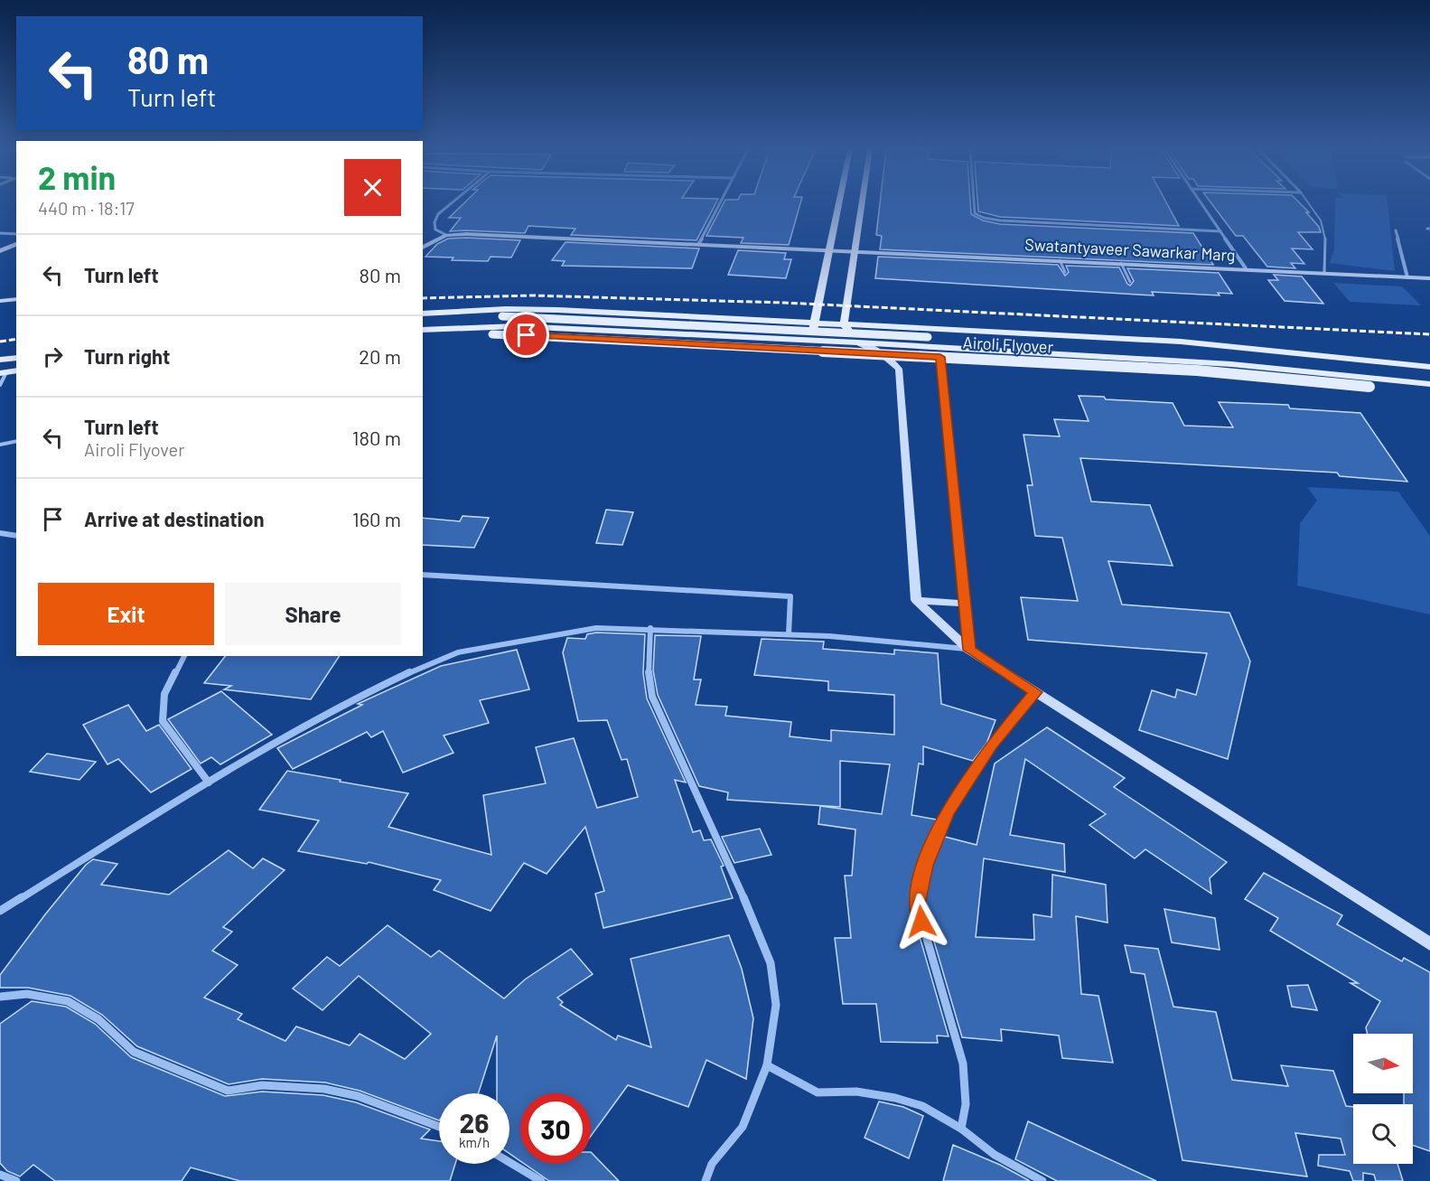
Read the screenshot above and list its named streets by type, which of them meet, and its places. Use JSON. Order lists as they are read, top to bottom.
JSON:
{
  "streets": {
    "main road": ["Airoli Flyover"],
    "street": ["Swatantyaveer Sawarkar Marg"]
  },
  "north": "right",
  "page": {
    "turn": ["80 m", "Turn left"],
    "heading": ["2 min", "440 m · 18:17"],
    "list": [
      {
        "name": "Turn left",
        "value": "80 m"
      },
      {
        "name": "Turn right",
        "value": "20 m"
      },
      {
        "name": "Turn left",
        "note": "Airoli Flyover",
        "value": "180 m"
      },
      {
        "name": "Arrive at destination",
        "value": "160 m"
      }
    ],
    "buttons": ["Exit", "Share"],
    "speed": "26 km/h",
    "limit": "30"
  }
}
